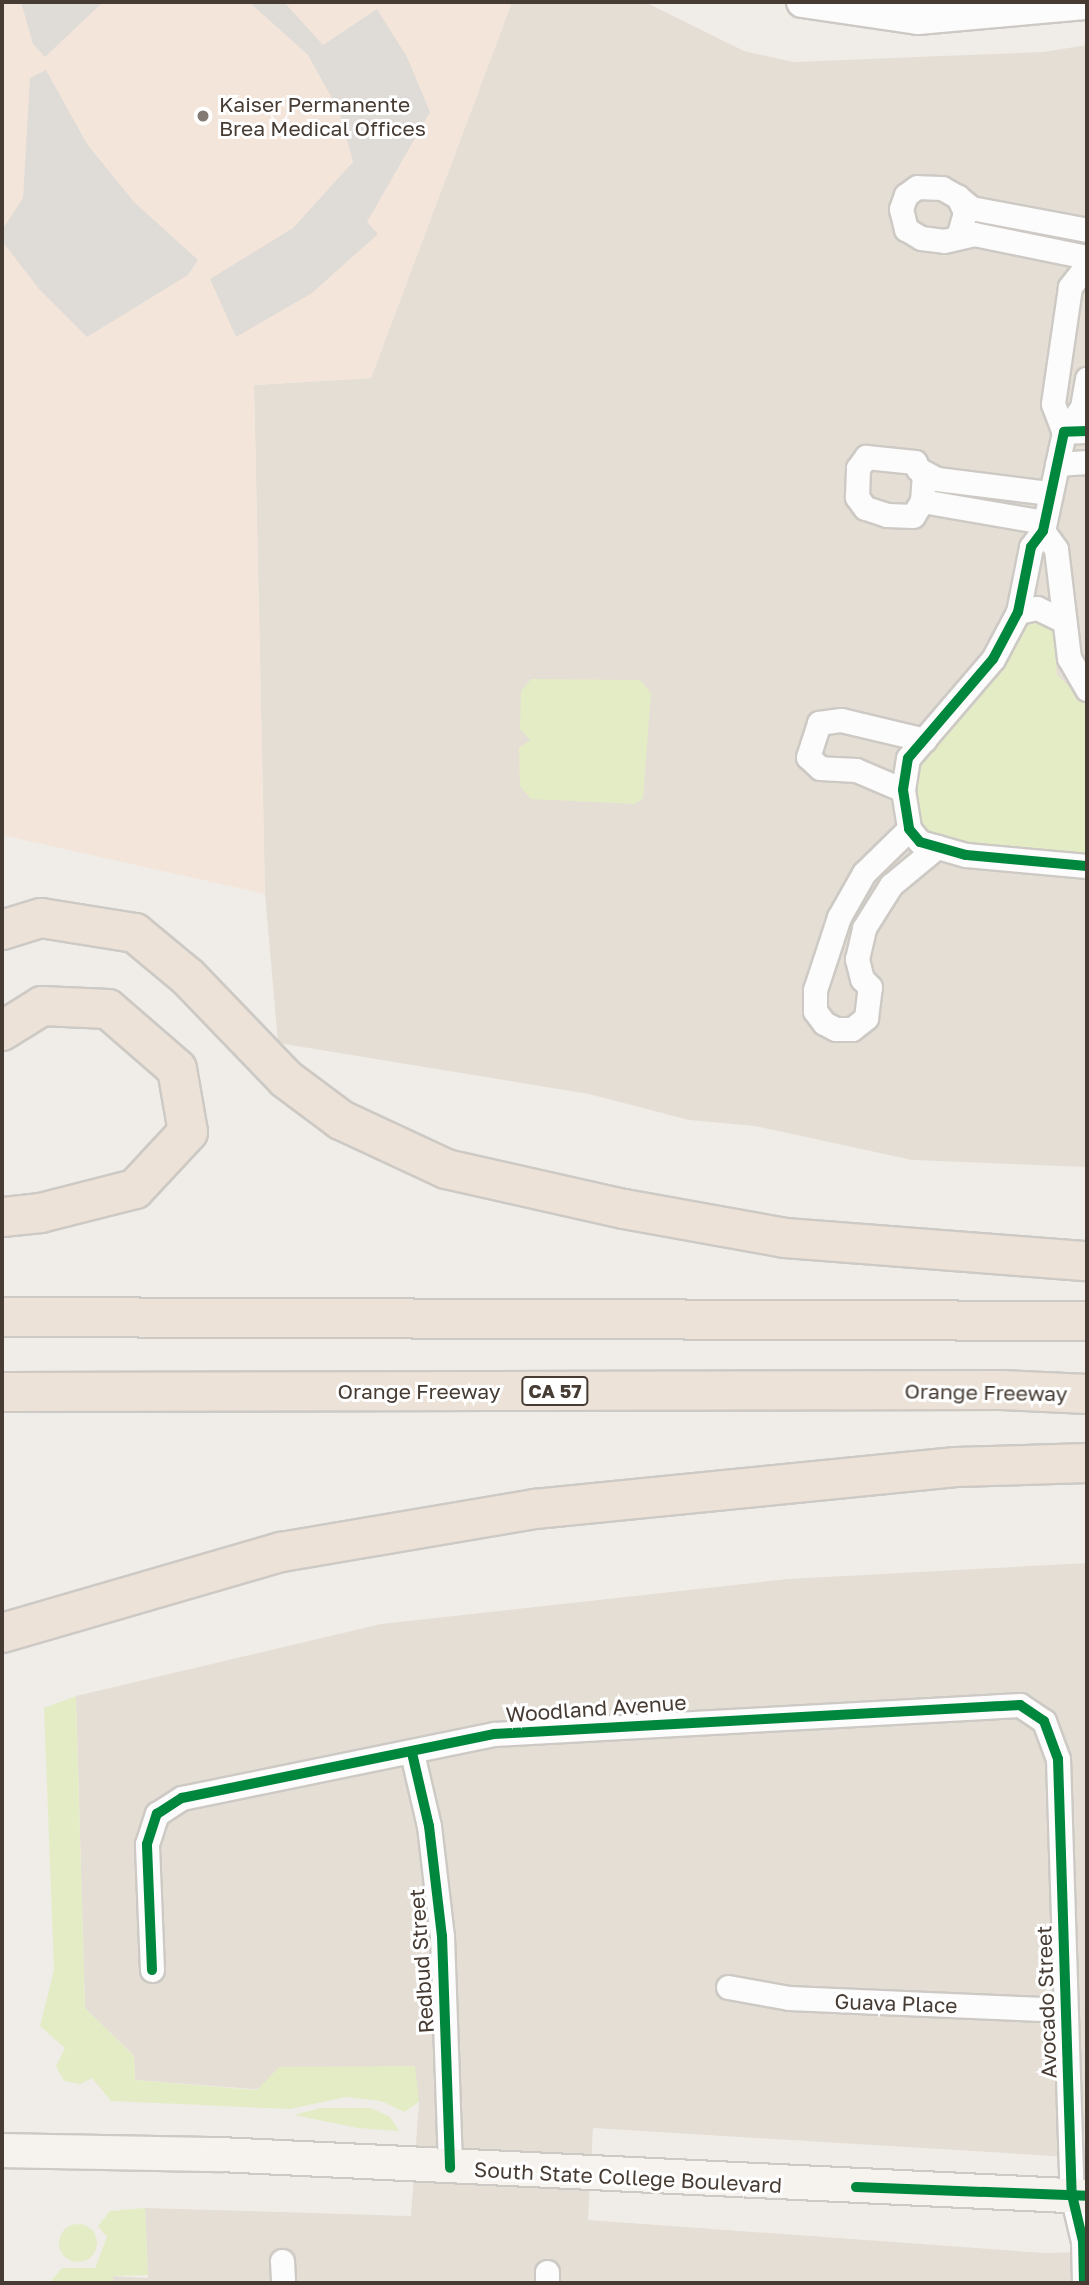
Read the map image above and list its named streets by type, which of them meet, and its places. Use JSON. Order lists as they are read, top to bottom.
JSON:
{
  "streets": {
    "highway": ["Orange Freeway", "CA 57"],
    "main road": ["South State College Boulevard"],
    "street": [
      "Woodland Avenue",
      "Redbud Street",
      "Avocado Street",
      "Guava Place"
    ]
  },
  "crossings": [
    ["Woodland Avenue", "Redbud Street"],
    ["Woodland Avenue", "Avocado Street"],
    ["Redbud Street", "South State College Boulevard"],
    ["Avocado Street", "Guava Place"],
    ["Avocado Street", "South State College Boulevard"]
  ],
  "places": ["Kaiser Permanente Brea Medical Offices"]
}
